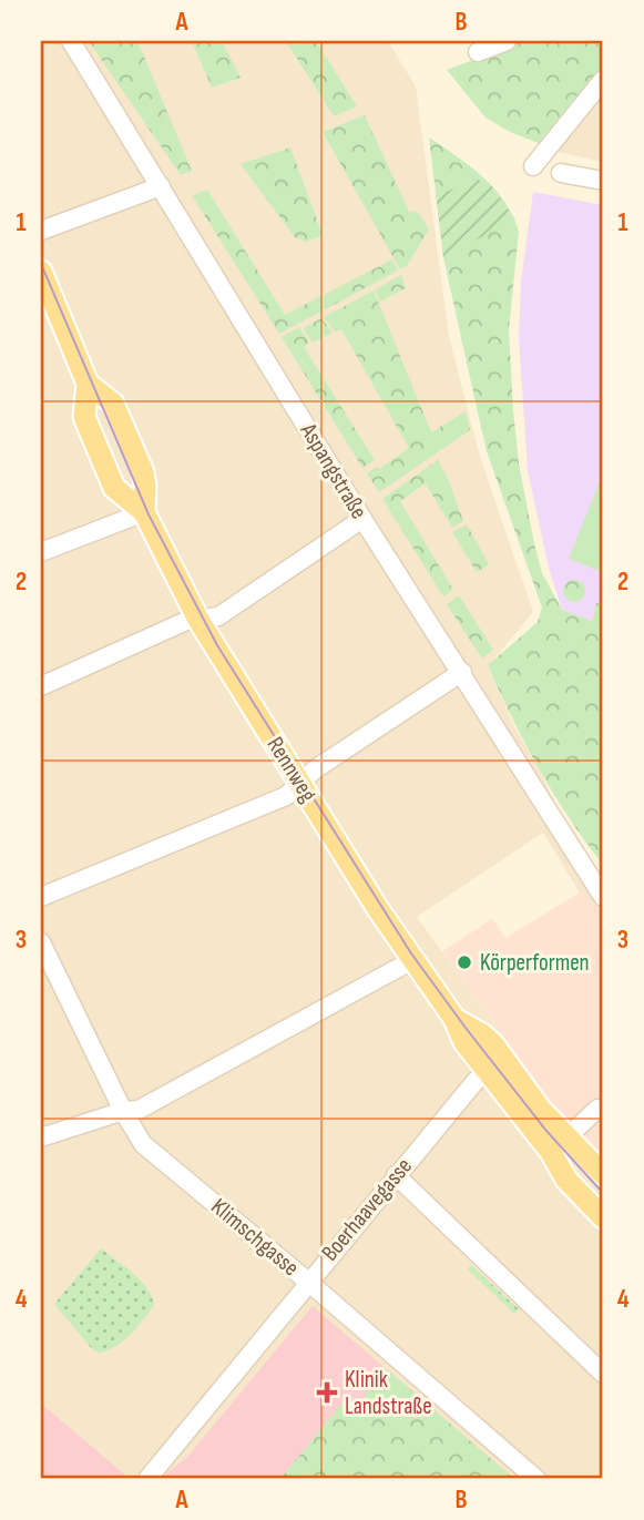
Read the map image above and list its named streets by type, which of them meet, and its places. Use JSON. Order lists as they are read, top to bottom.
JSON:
{
  "streets": {
    "main road": ["Rennweg"],
    "street": ["Aspangstraße", "Boerhaavegasse", "Klimschgasse"]
  },
  "crossings": [
    ["Rennweg", "Boerhaavegasse"],
    ["Boerhaavegasse", "Klimschgasse"]
  ],
  "places": {
    "other": ["Körperformen"],
    "health": ["Klinik Landstraße"]
  },
  "grid": {
    "columns": ["A", "B"],
    "rows": [
      "1",
      "2",
      "3",
      "4"
    ]
  }
}
